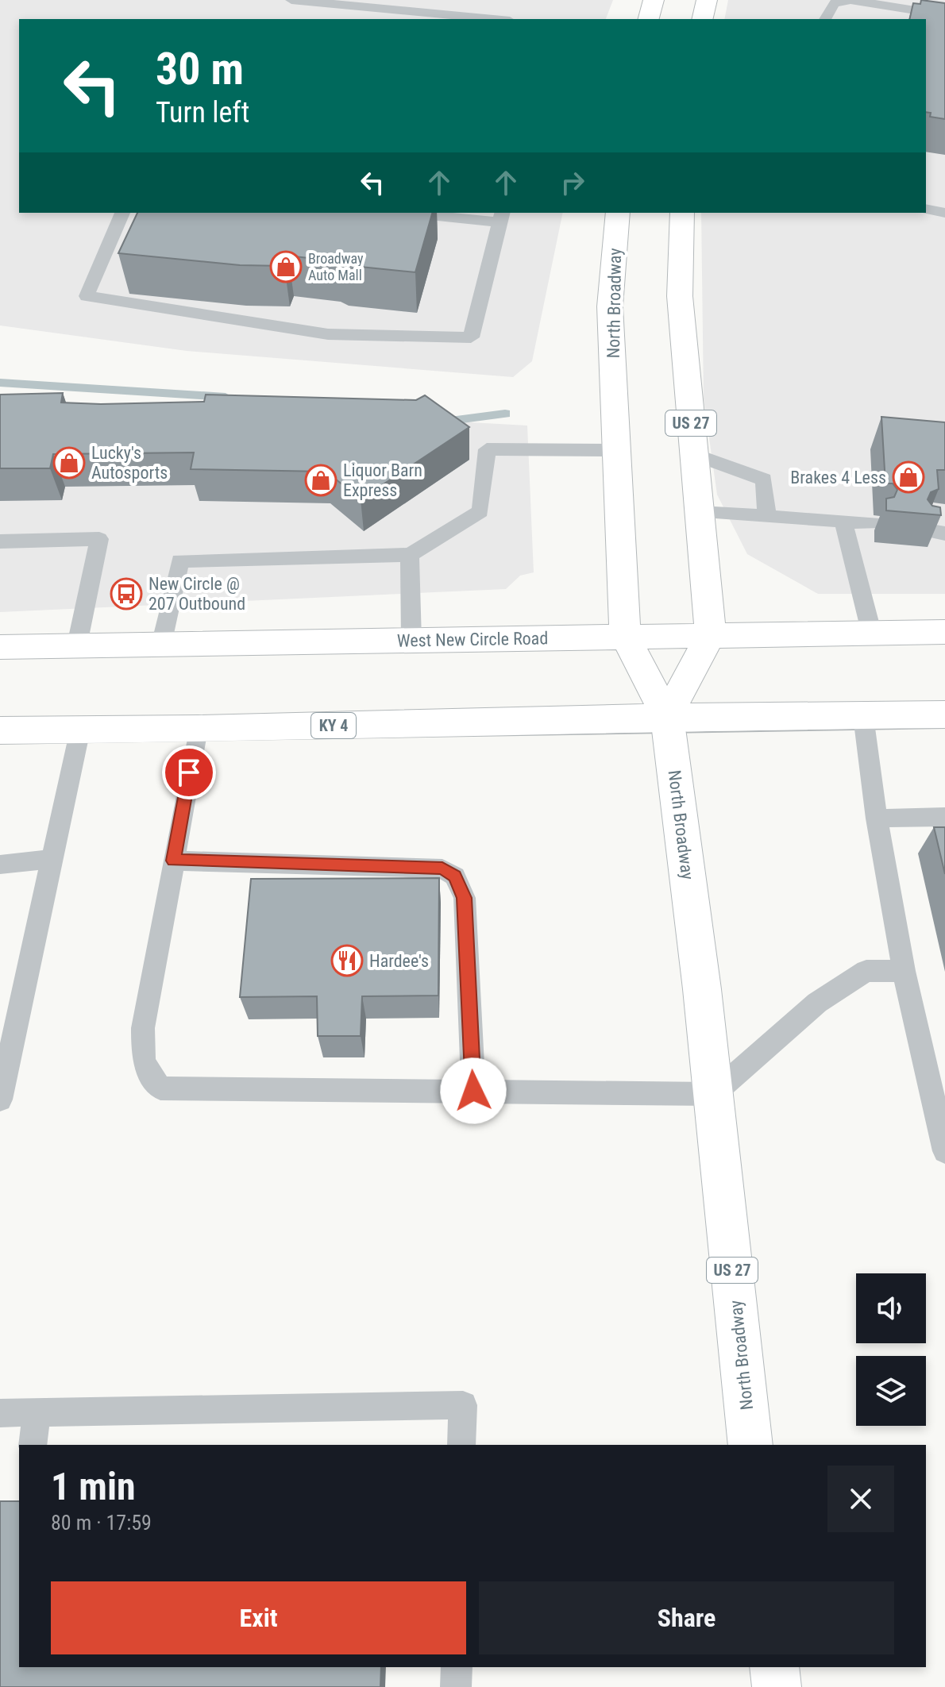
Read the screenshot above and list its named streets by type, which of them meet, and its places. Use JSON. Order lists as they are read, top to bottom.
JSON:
{
  "streets": {
    "main road": [
      "North Broadway",
      "US 27",
      "West New Circle Road",
      "KY 4"
    ]
  },
  "crossings": [
    ["North Broadway", "West New Circle Road"],
    ["North Broadway", "KY 4"],
    ["US 27", "West New Circle Road"]
  ],
  "places": {
    "shop": [
      "Broadway Auto Mall",
      "Lucky's Autosports",
      "Brakes 4 Less",
      "Liquor Barn Express"
    ],
    "bus stop": ["New Circle @ 207 Outbound"],
    "restaurant": ["Hardee's"]
  },
  "page": {
    "turn": ["30 m", "Turn left"],
    "heading": ["1 min", "80 m · 17:59"],
    "buttons": ["Exit", "Share"]
  }
}
